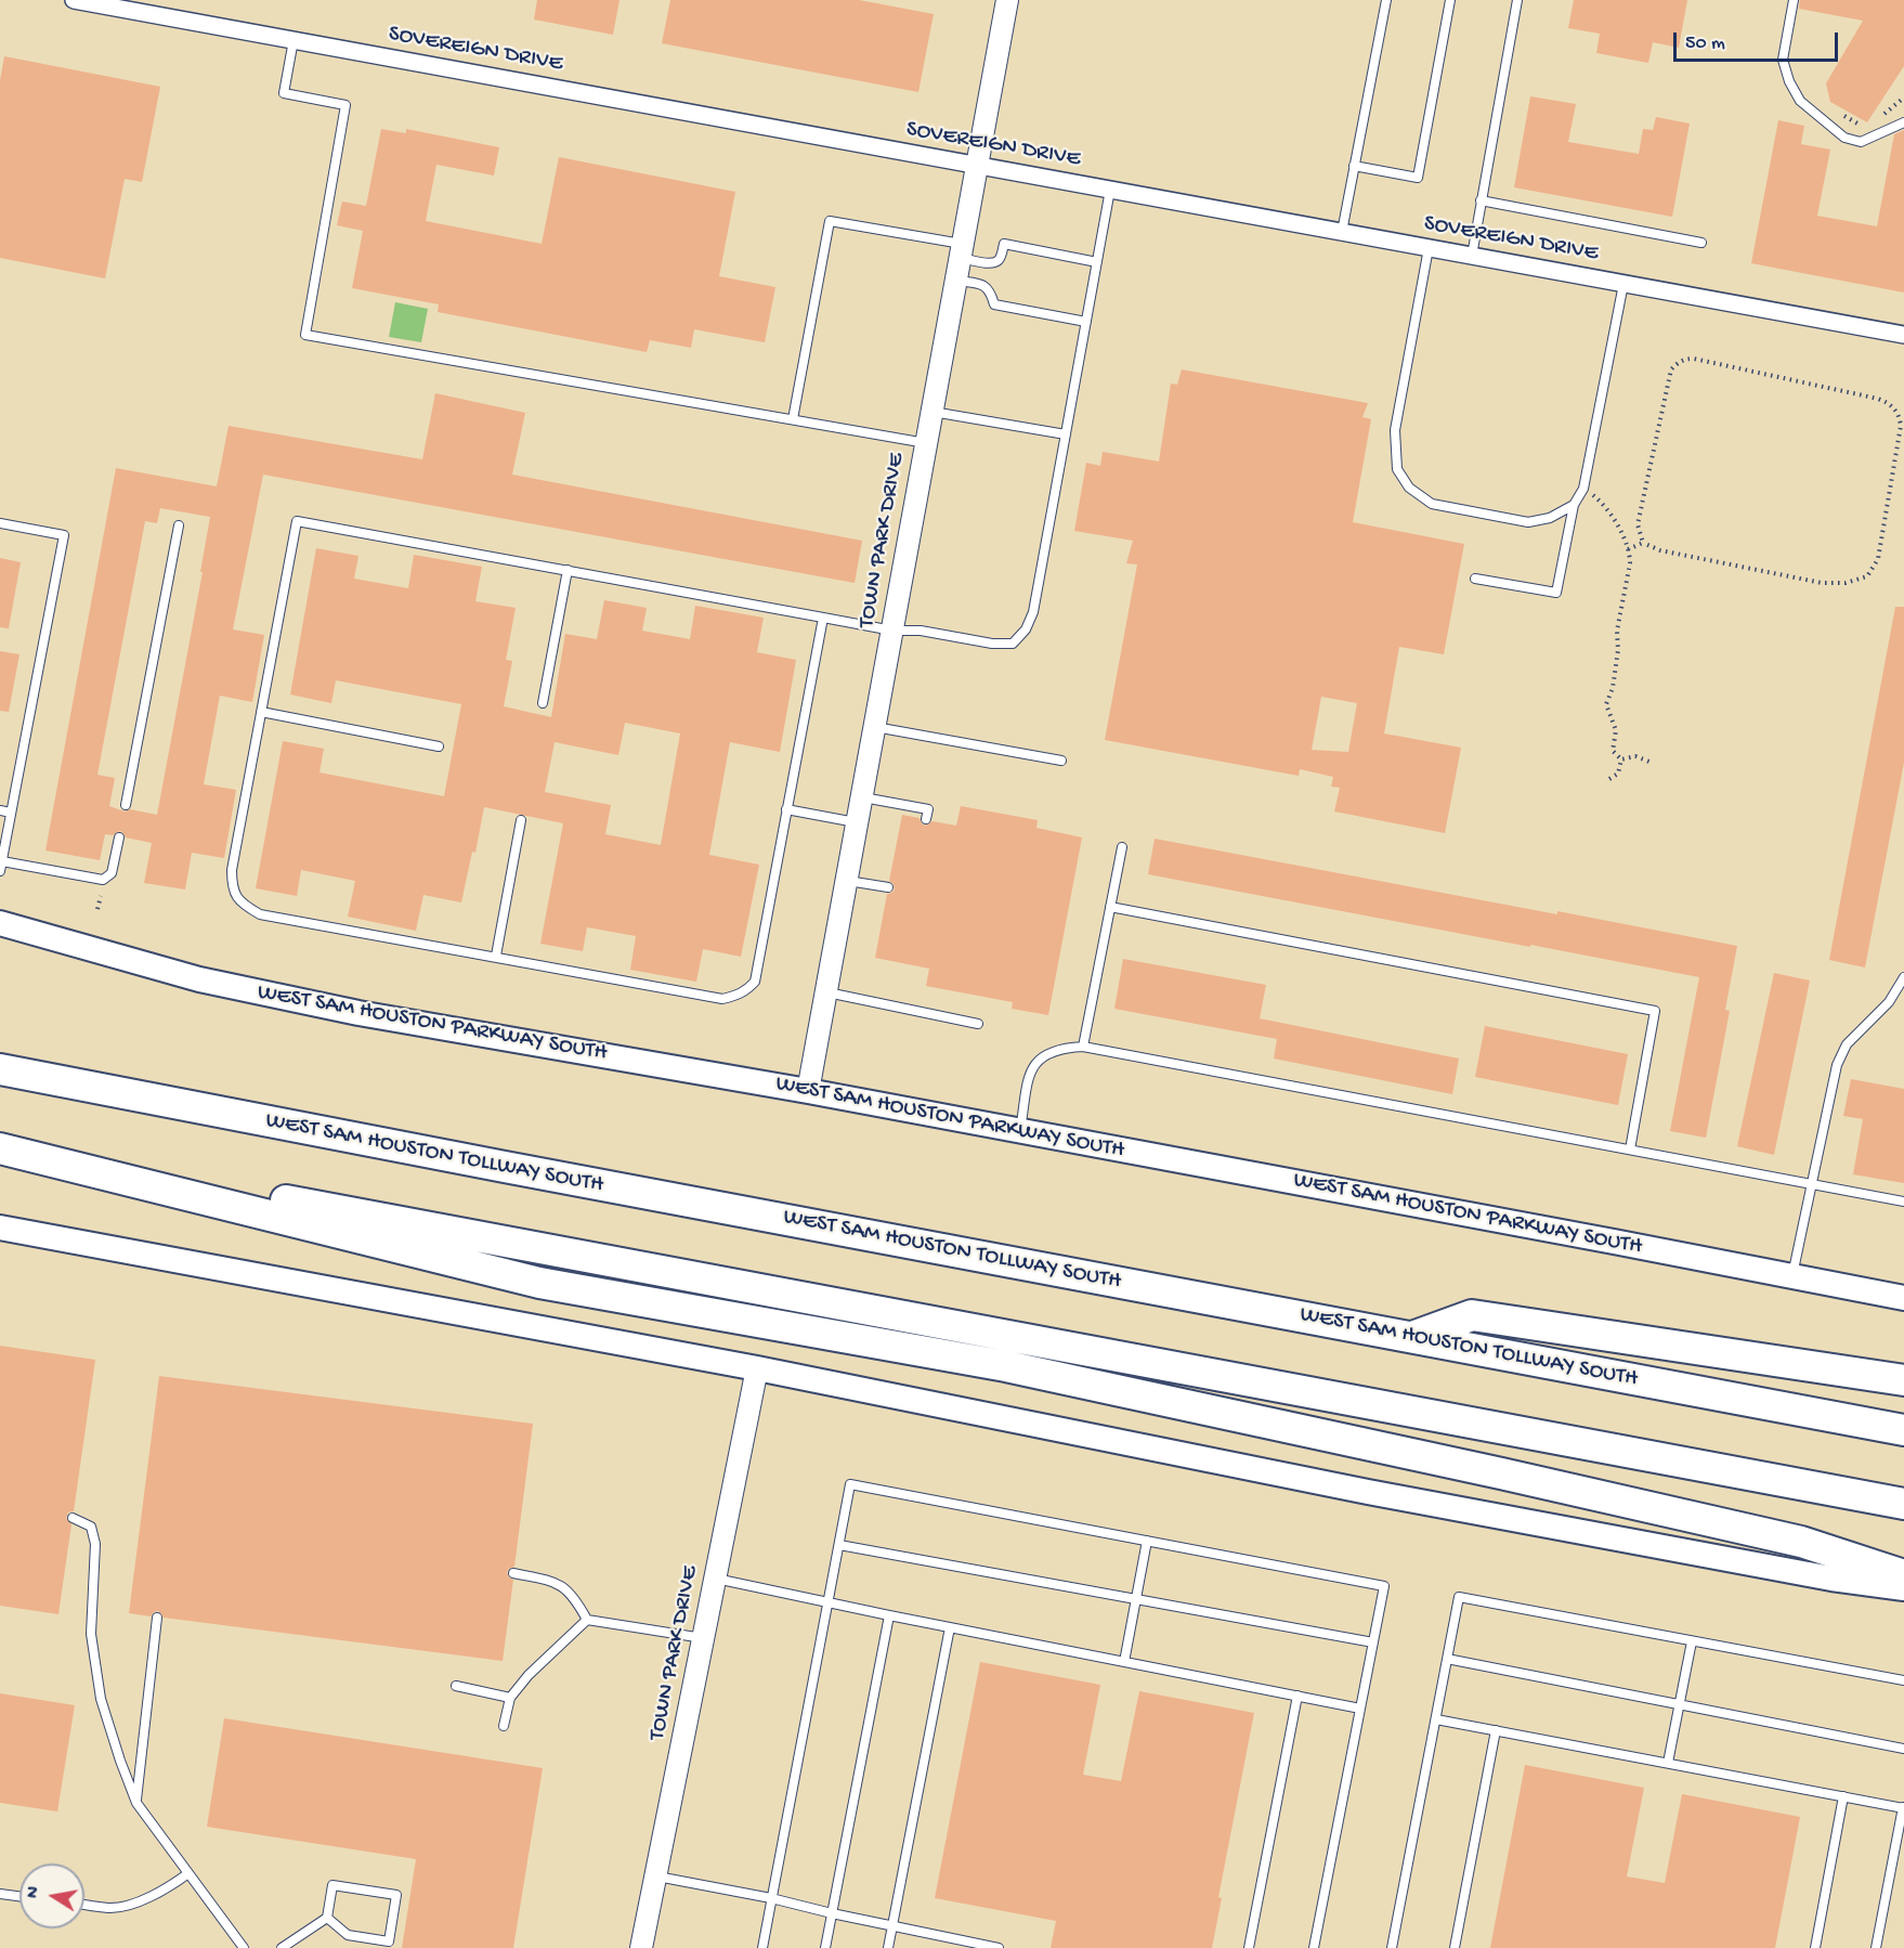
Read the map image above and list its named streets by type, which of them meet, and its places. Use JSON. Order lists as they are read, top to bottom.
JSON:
{
  "streets": {
    "highway": ["WEST SAM HOUSTON TOLLWAY SOUTH"],
    "main road": ["WEST SAM HOUSTON PARKWAY SOUTH"],
    "street": ["SOVEREIGN DRIVE", "TOWN PARK DRIVE"]
  },
  "crossings": [
    ["SOVEREIGN DRIVE", "TOWN PARK DRIVE"],
    ["TOWN PARK DRIVE", "WEST SAM HOUSTON PARKWAY SOUTH"]
  ],
  "scale_bar": "50 m",
  "north": "left"
}
